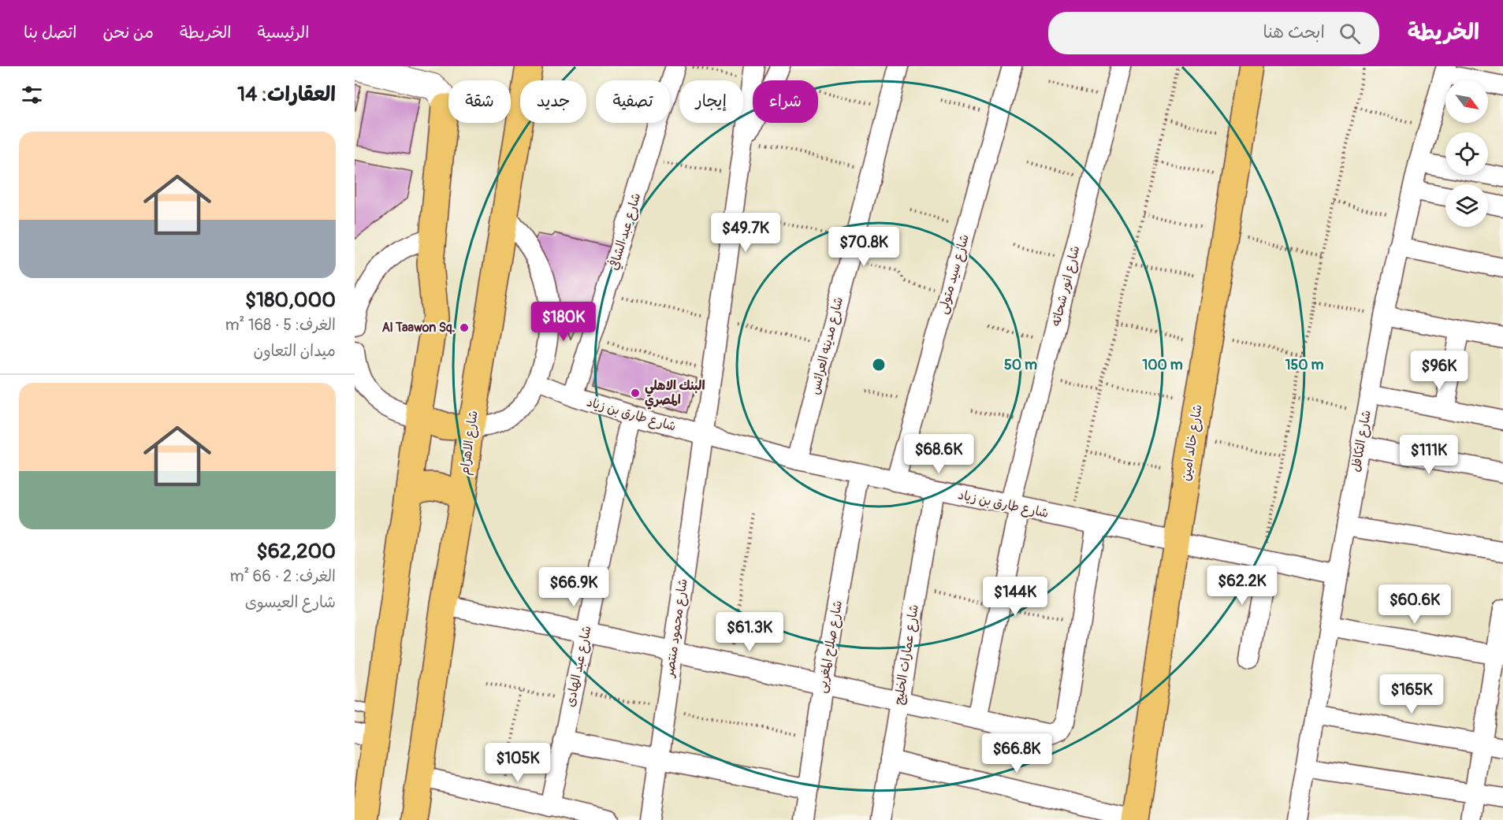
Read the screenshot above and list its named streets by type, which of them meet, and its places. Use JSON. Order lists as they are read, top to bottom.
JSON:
{
  "streets": {
    "main road": ["شارع الاهرام", "شارع خالد امين"],
    "street": [
      "شارع عبد الشافي",
      "شارع سيد متولى",
      "شارع انور شحاته",
      "شارع مدينه العرائس",
      "شارع طارق بن زياد",
      "شارع التكافل",
      "شارع محمود منتصر",
      "شارع صلاح المغربى",
      "شارع عمارات الخليج",
      "شارع عبد الهادى"
    ]
  },
  "crossings": [
    ["شارع عبد الشافي", "شارع طارق بن زياد"],
    ["شارع سيد متولى", "شارع طارق بن زياد"],
    ["شارع انور شحاته", "شارع طارق بن زياد"],
    ["شارع مدينه العرائس", "شارع طارق بن زياد"],
    ["شارع طارق بن زياد", "شارع التكافل"],
    ["شارع طارق بن زياد", "شارع خالد امين"],
    ["شارع طارق بن زياد", "شارع محمود منتصر"],
    ["شارع طارق بن زياد", "شارع صلاح المغربى"],
    ["شارع طارق بن زياد", "شارع عمارات الخليج"],
    ["شارع طارق بن زياد", "شارع عبد الهادى"]
  ],
  "places": ["Al Taawon Sq.", "البنك الاهلي المصري"],
  "north": "bottom right",
  "page": {
    "header": "الخريطة",
    "search": "ابحث هنا",
    "nav": [
      "الرئيسية",
      "الخريطة",
      "من نحن",
      "اتصل بنا"
    ],
    "heading": "العقارات: 14",
    "chip": [
      "شراء",
      "إيجار",
      "تصفية",
      "جديد",
      "شقة"
    ],
    "list": [
      {
        "name": "$180,000",
        "note": "الغرف: 5 · 168 m² · ميدان التعاون"
      },
      {
        "name": "$62,200",
        "note": "الغرف: 2 · 66 m² · شارع العيسوى"
      }
    ],
    "price": [
      "$49.7K",
      "$70.8K",
      "$180K",
      "$96K",
      "$68.6K",
      "$111K",
      "$62.2K",
      "$66.9K",
      "$144K",
      "$60.6K",
      "$61.3K",
      "$165K",
      "$66.8K",
      "$105K"
    ]
  },
  "rings": ["50 m", "100 m", "150 m"]
}
